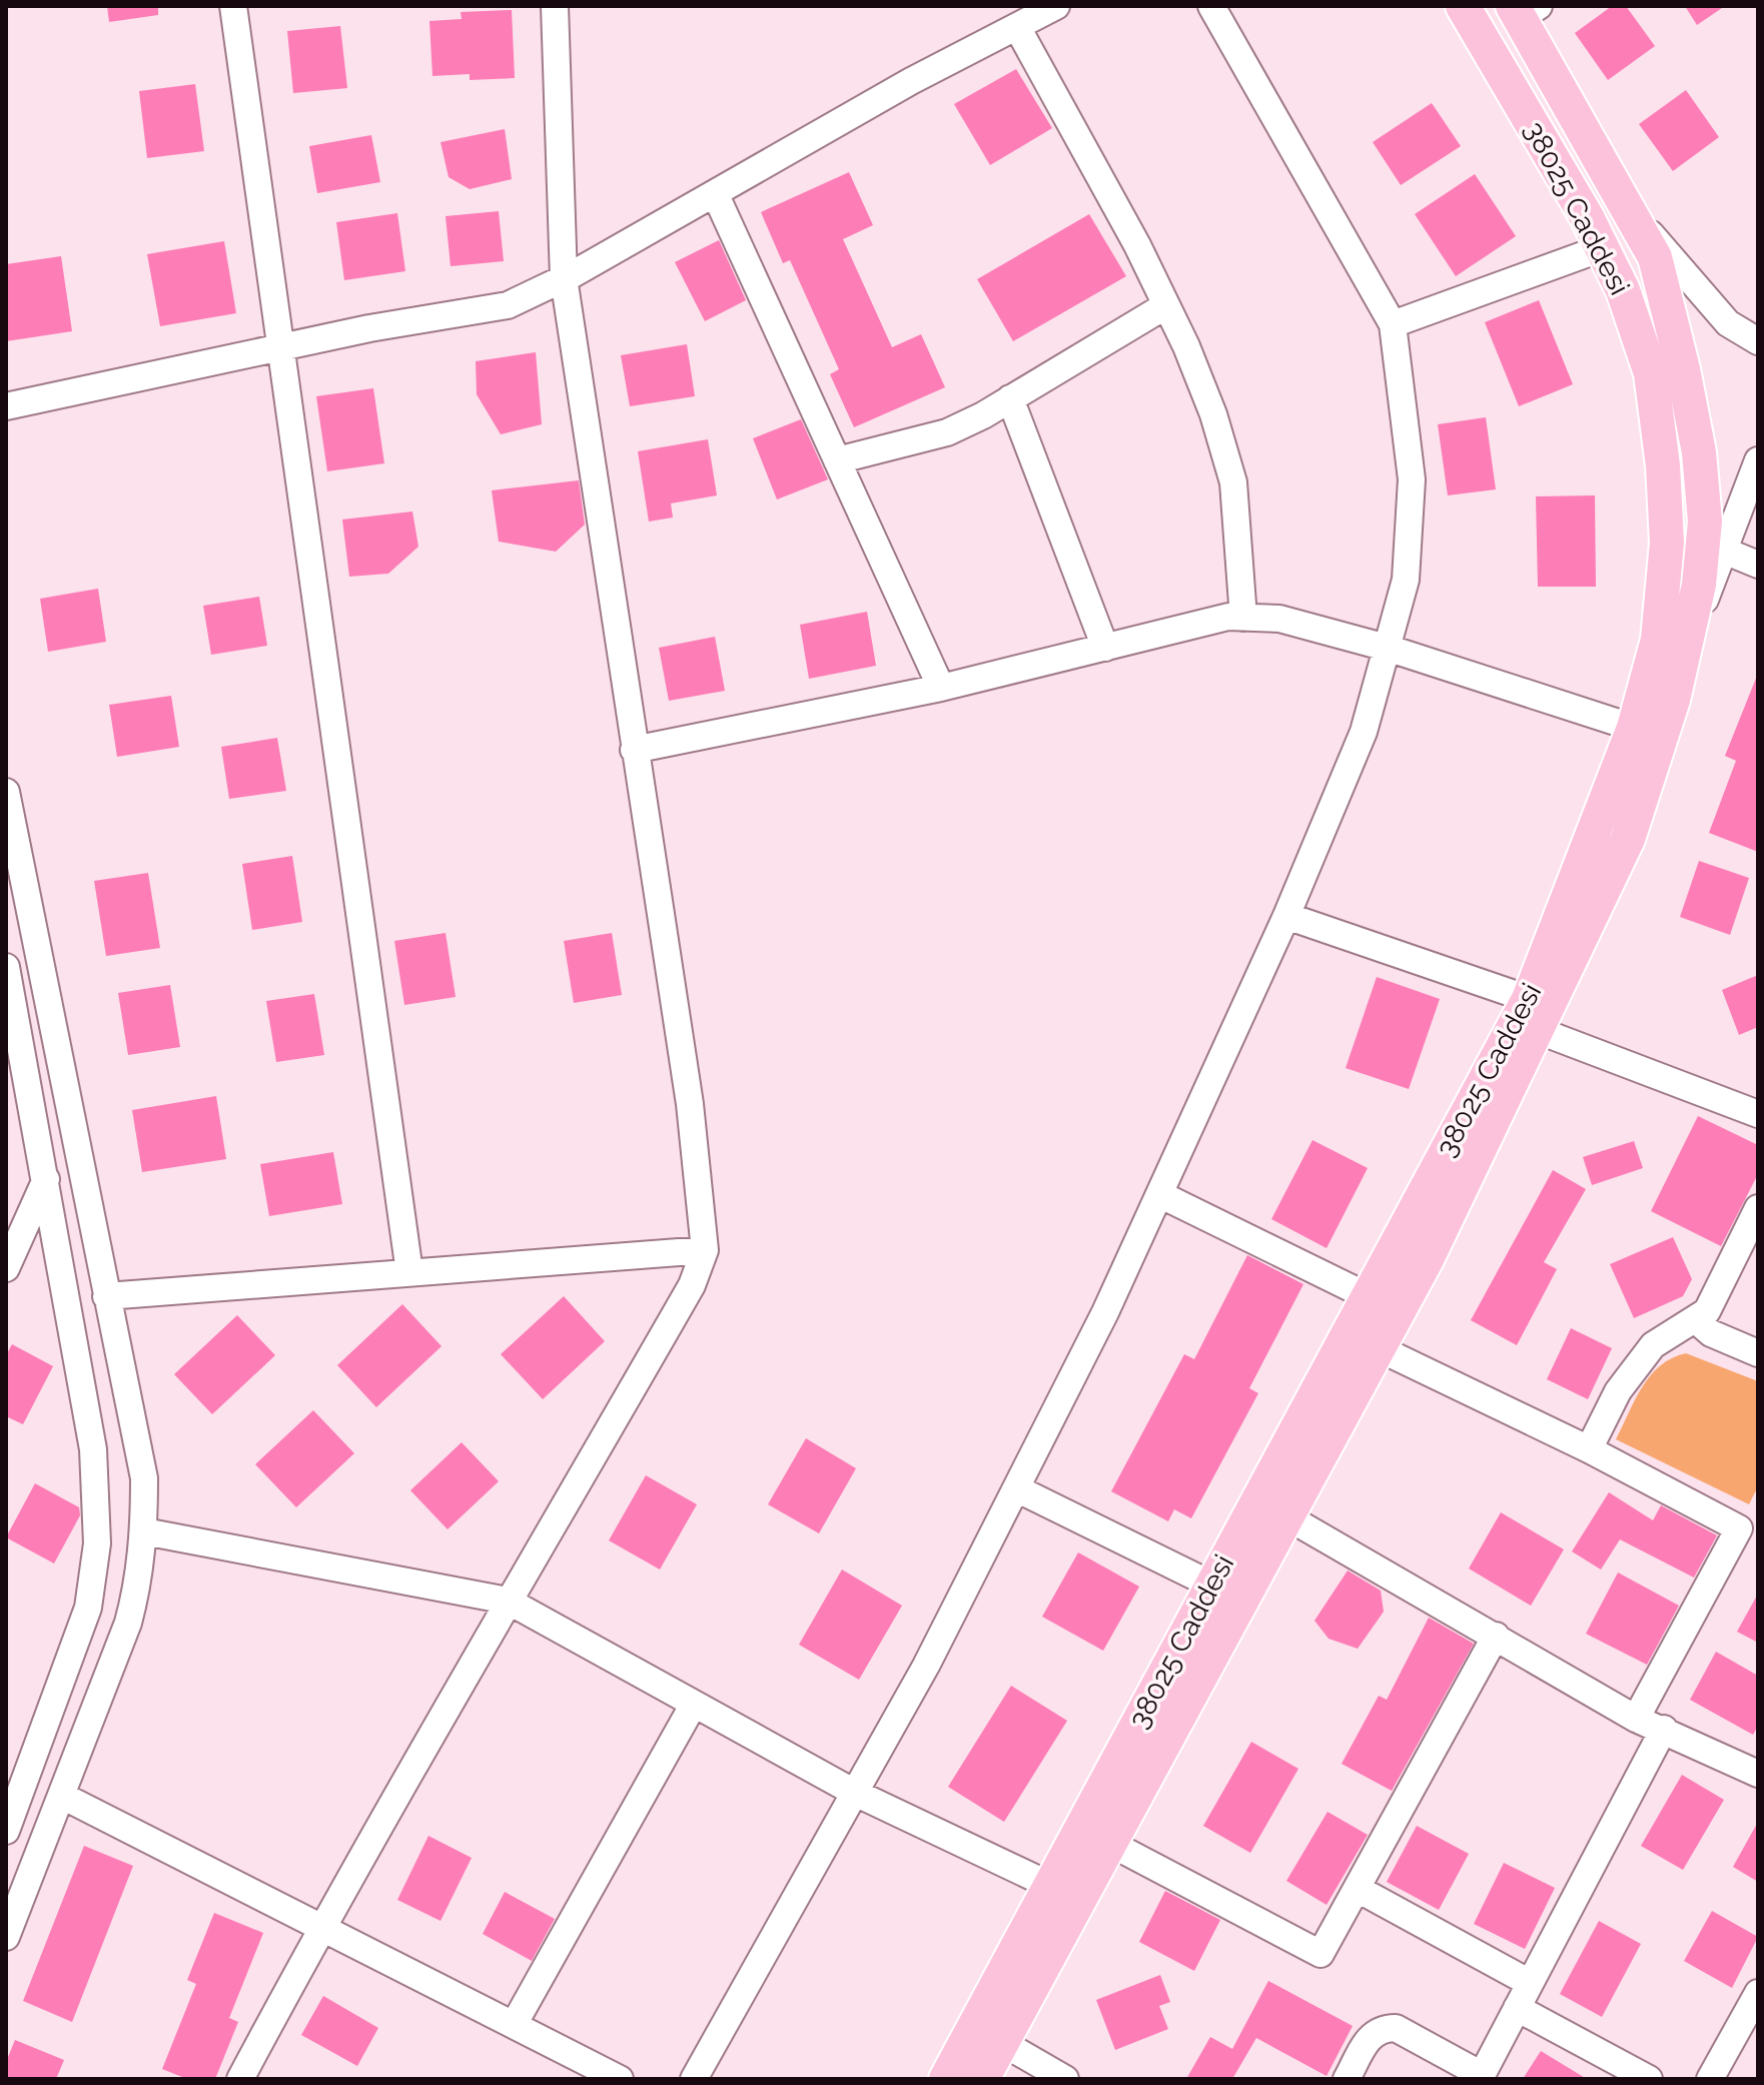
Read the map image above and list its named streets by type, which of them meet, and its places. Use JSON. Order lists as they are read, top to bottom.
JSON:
{
  "streets": {
    "main road": ["38025 Caddesi"]
  }
}
